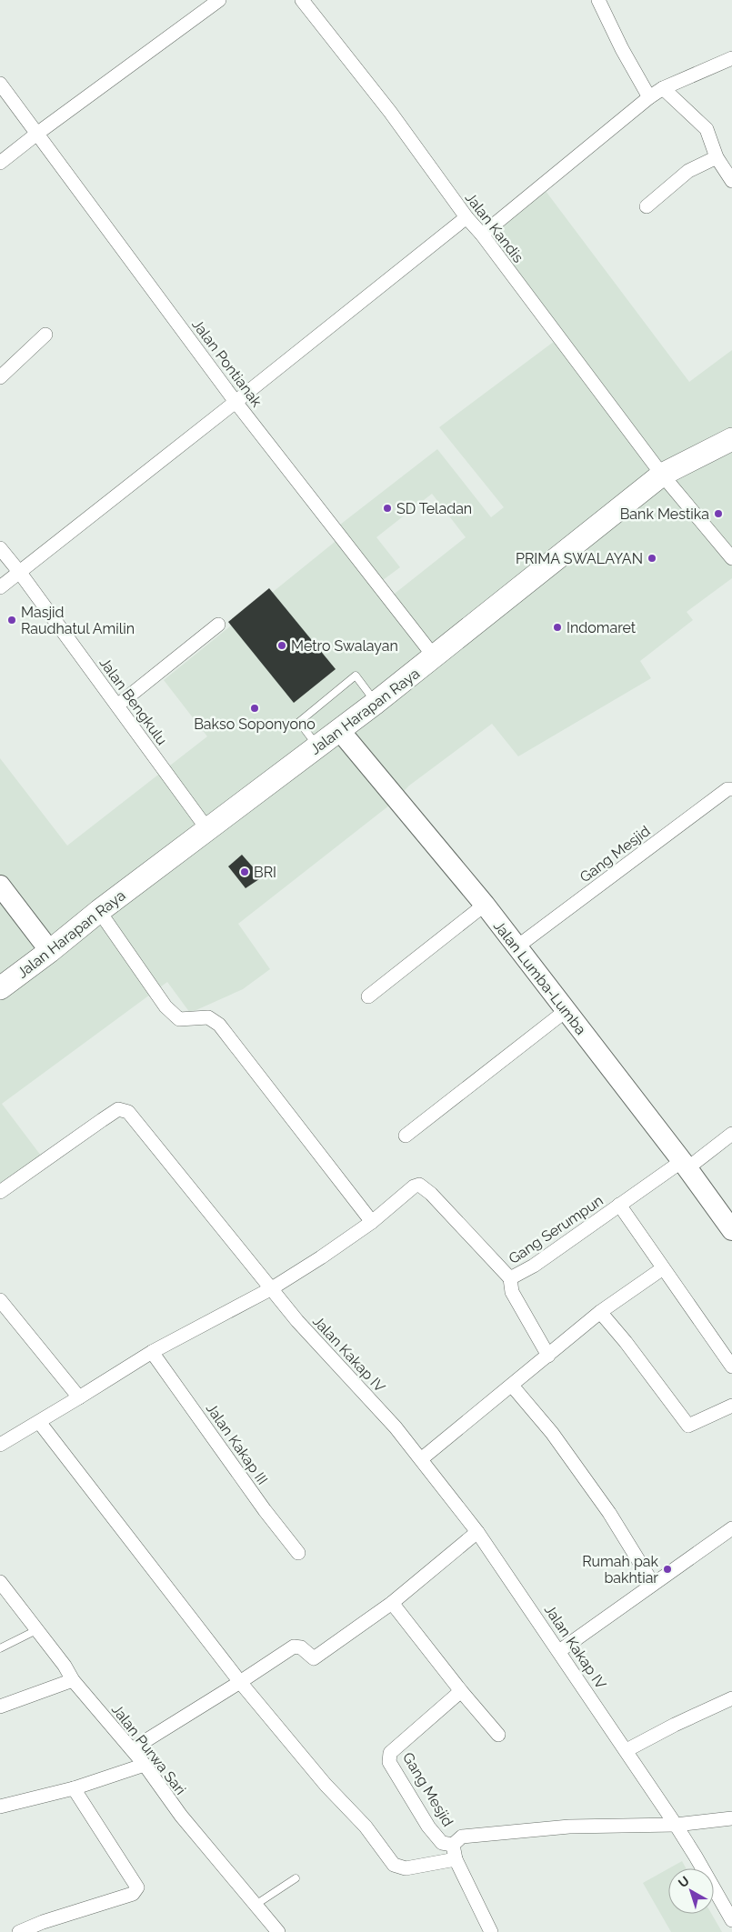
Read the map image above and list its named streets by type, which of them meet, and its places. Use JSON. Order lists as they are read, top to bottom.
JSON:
{
  "streets": {
    "main road": ["Jalan Harapan Raya"],
    "street": [
      "Jalan Kandis",
      "Jalan Pontianak",
      "Jalan Bengkulu",
      "Gang Mesjid",
      "Jalan Lumba-Lumba",
      "Gang Serumpun",
      "Jalan Kakap IV",
      "Jalan Kakap III",
      "Jalan Purwa Sari"
    ]
  },
  "crossings": [
    ["Jalan Kandis", "Jalan Harapan Raya"],
    ["Jalan Pontianak", "Jalan Harapan Raya"],
    ["Jalan Bengkulu", "Jalan Harapan Raya"],
    ["Jalan Harapan Raya", "Jalan Lumba-Lumba"],
    ["Gang Mesjid", "Jalan Lumba-Lumba"],
    ["Jalan Lumba-Lumba", "Gang Serumpun"]
  ],
  "places": [
    "SD Teladan",
    "Bank Mestika",
    "PRIMA SWALAYAN",
    "Masjid Raudhatul Amilin",
    "Indomaret",
    "Metro Swalayan",
    "Bakso Soponyono",
    "BRI",
    "Rumah pak bakhtiar"
  ],
  "north": "top left"
}
